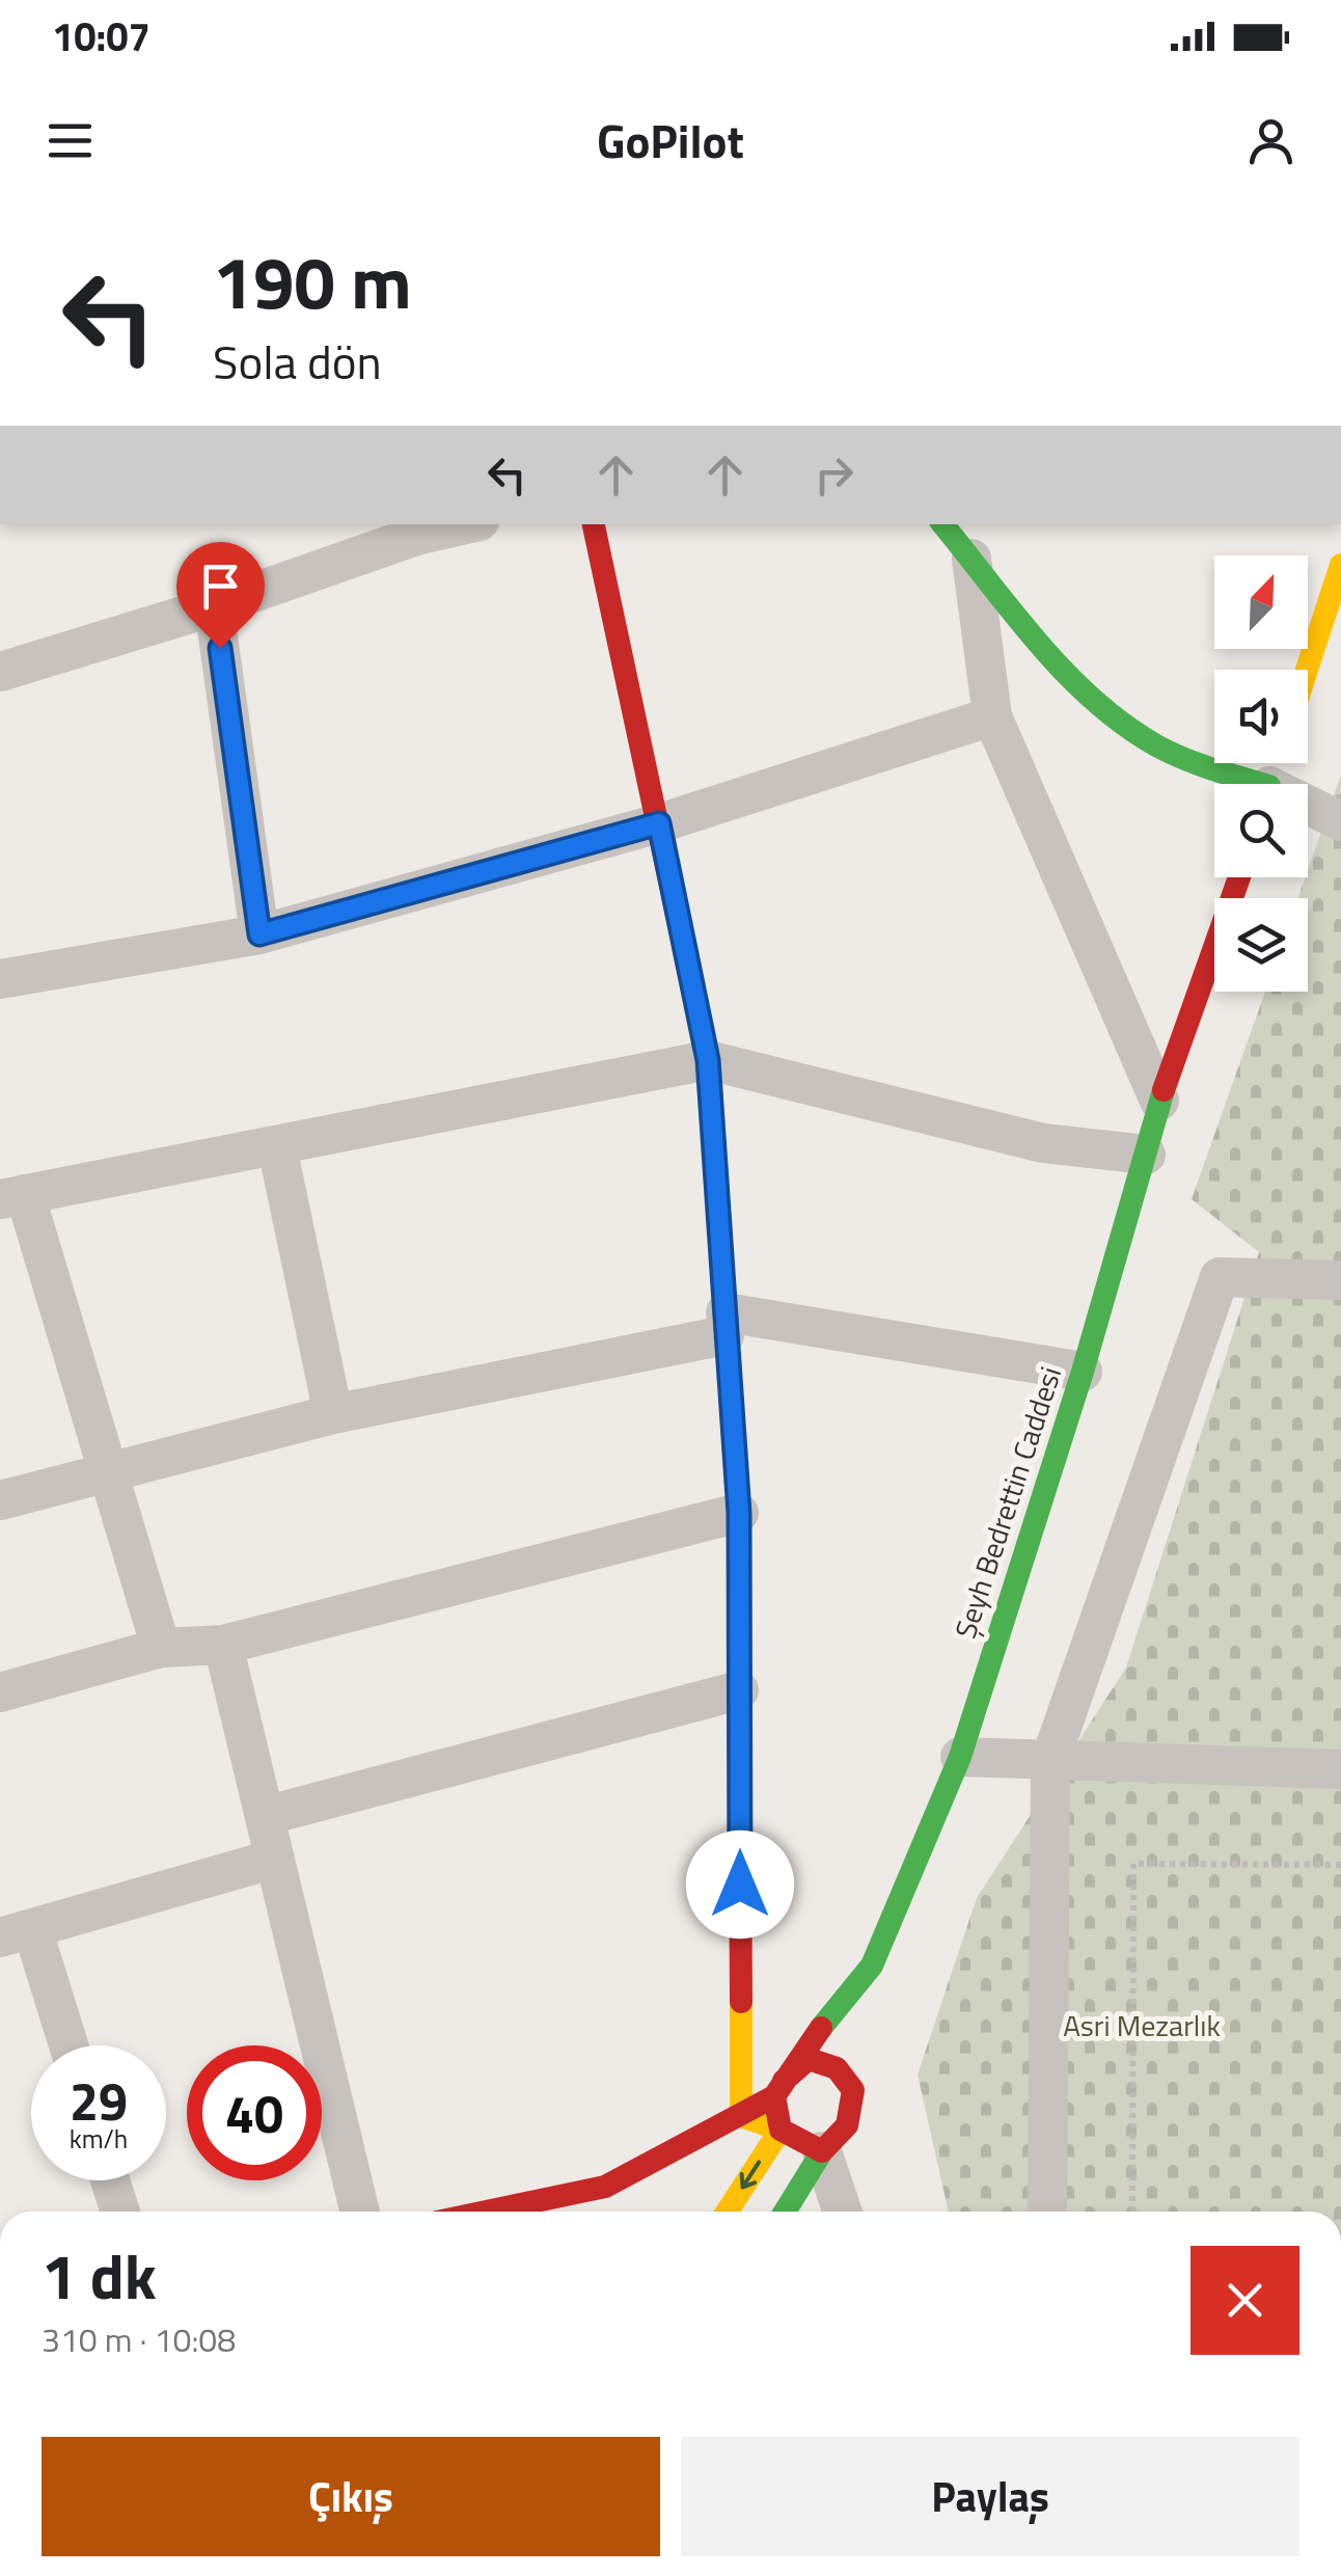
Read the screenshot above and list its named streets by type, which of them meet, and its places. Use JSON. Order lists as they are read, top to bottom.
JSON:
{
  "streets": {
    "main road": ["Şeyh Bedrettin Caddesi"]
  },
  "parks": ["Asri Mezarlık"],
  "north": "top right",
  "page": {
    "status": "10:07",
    "header": "GoPilot",
    "turn": ["190 m", "Sola dön"],
    "speed": "29 km/h",
    "limit": "40",
    "heading": ["1 dk", "310 m · 10:08"],
    "buttons": ["Çıkış", "Paylaş"]
  }
}
